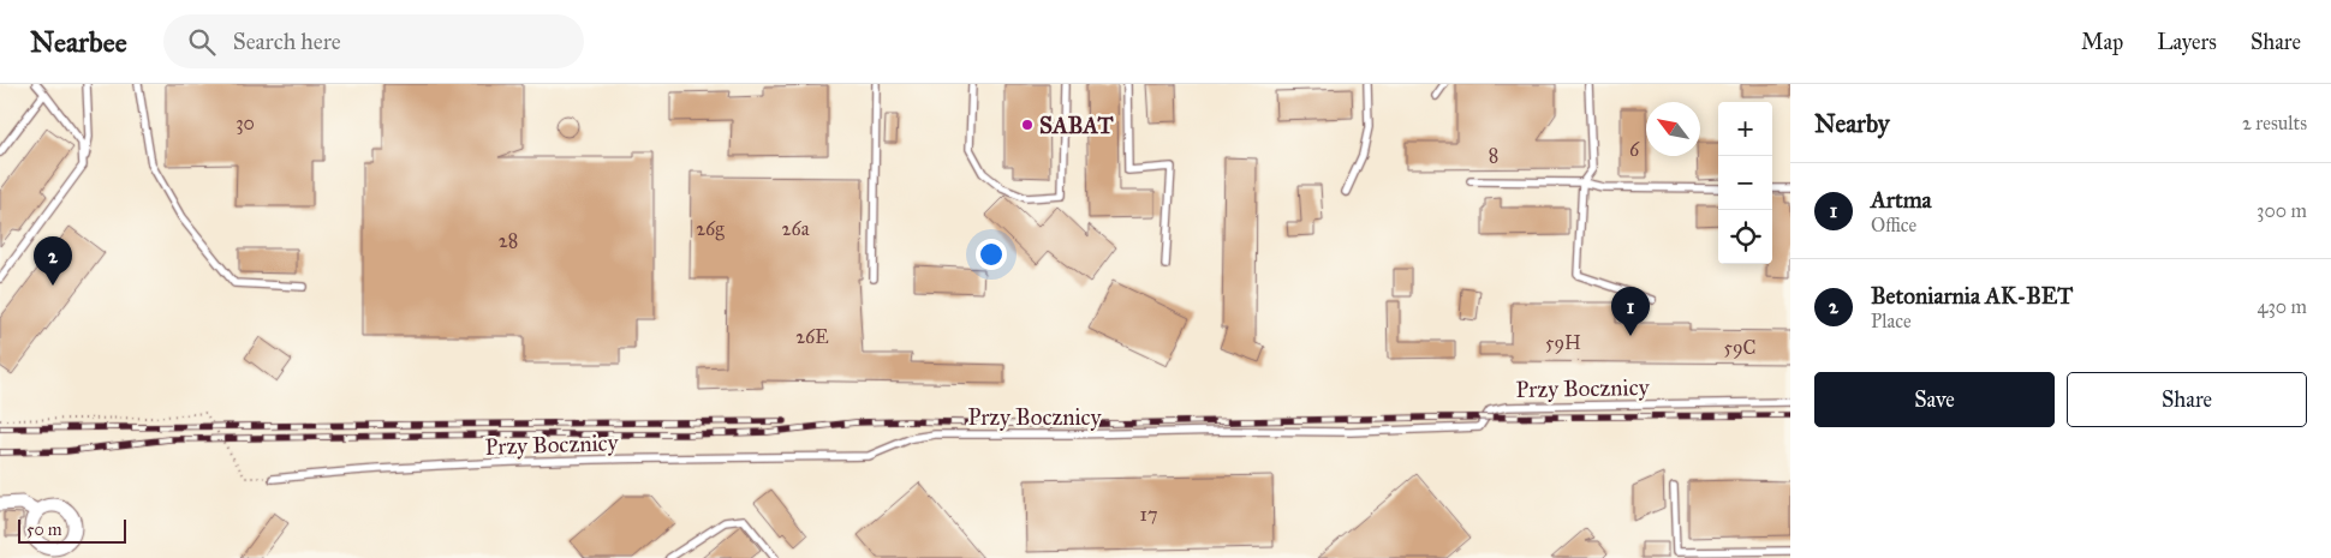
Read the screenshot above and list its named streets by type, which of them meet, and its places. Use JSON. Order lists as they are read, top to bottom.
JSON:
{
  "streets": {
    "lane": ["Przy Bocznicy"]
  },
  "places": ["SABAT"],
  "house_numbers": [
    "30",
    "6",
    "8",
    "26g",
    "26a",
    "28",
    "26E",
    "59H",
    "59C",
    "17"
  ],
  "scale_bar": "50 m",
  "north": "top left",
  "page": {
    "header": "Nearbee",
    "search": "Search here",
    "nav": ["Map", "Layers", "Share"],
    "heading": ["Nearby", "2 results"],
    "map_buttons": ["+", "−"],
    "list": [
      {
        "mark": "1",
        "name": "Artma",
        "note": "Office",
        "value": "300 m"
      },
      {
        "mark": "2",
        "name": "Betoniarnia AK-BET",
        "note": "Place",
        "value": "430 m"
      }
    ],
    "pins": ["2", "1"],
    "buttons": ["Save", "Share"],
    "scale": "50 m"
  }
}
